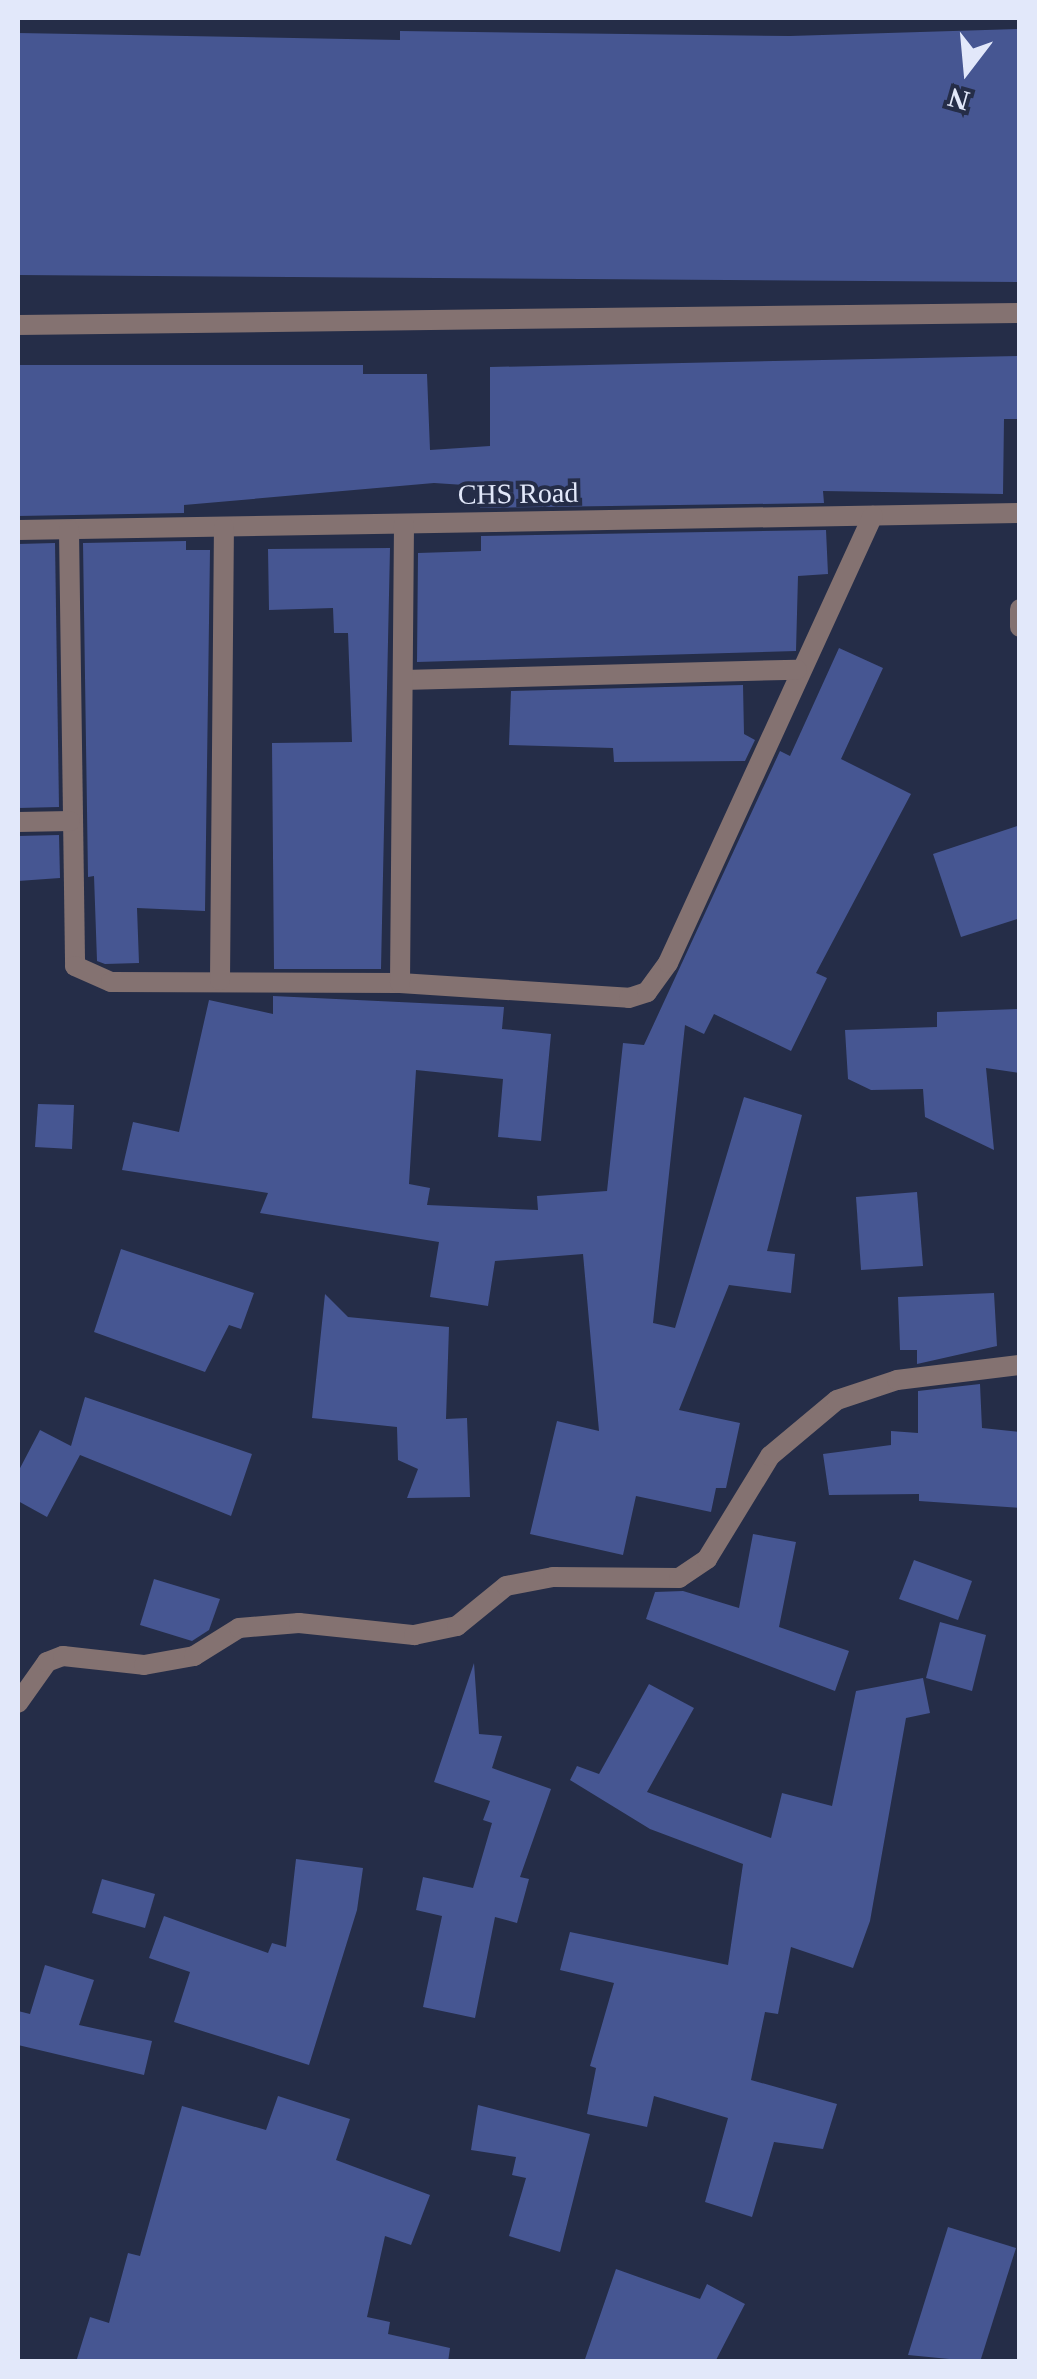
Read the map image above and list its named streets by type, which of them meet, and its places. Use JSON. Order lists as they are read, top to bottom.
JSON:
{
  "streets": {
    "street": ["CHS Road"]
  },
  "north": "bottom"
}
